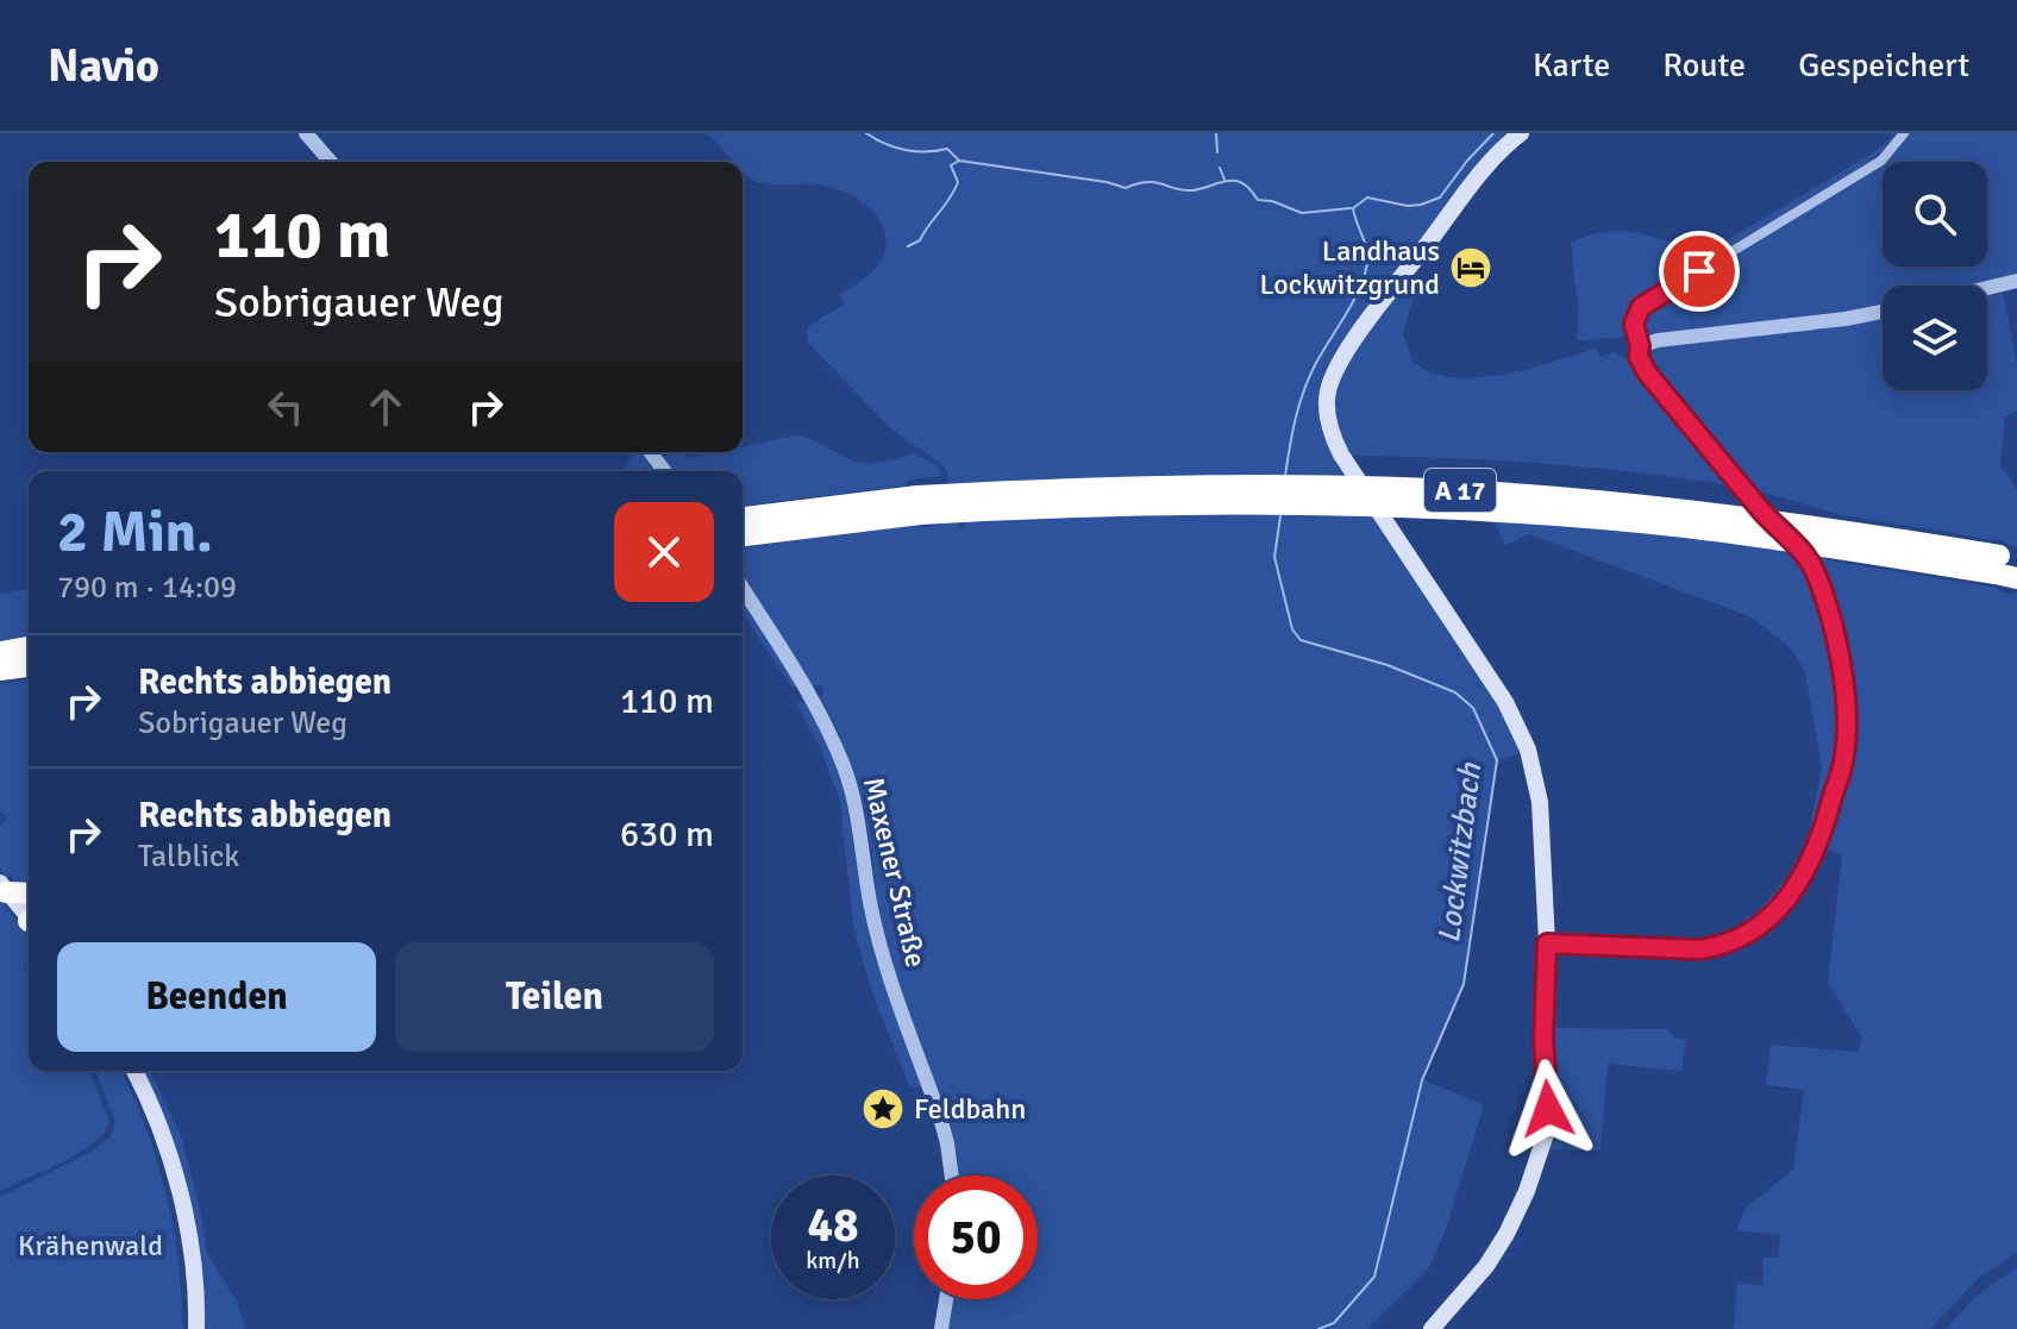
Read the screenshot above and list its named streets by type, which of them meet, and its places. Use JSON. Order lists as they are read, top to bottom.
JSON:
{
  "streets": {
    "highway": ["A 17"],
    "street": ["Maxener Straße"]
  },
  "water": ["Lockwitzbach"],
  "parks": ["Krähenwald"],
  "places": {
    "hotel": ["Landhaus Lockwitzgrund"],
    "place": ["Feldbahn"]
  },
  "page": {
    "header": "Navio",
    "nav": ["Karte", "Route", "Gespeichert"],
    "turn": ["110 m", "Sobrigauer Weg"],
    "heading": ["2 Min.", "790 m · 14:09"],
    "list": [
      {
        "name": "Rechts abbiegen",
        "note": "Sobrigauer Weg",
        "value": "110 m"
      },
      {
        "name": "Rechts abbiegen",
        "note": "Talblick",
        "value": "630 m"
      }
    ],
    "buttons": ["Beenden", "Teilen"],
    "speed": "48 km/h",
    "limit": "50"
  }
}
